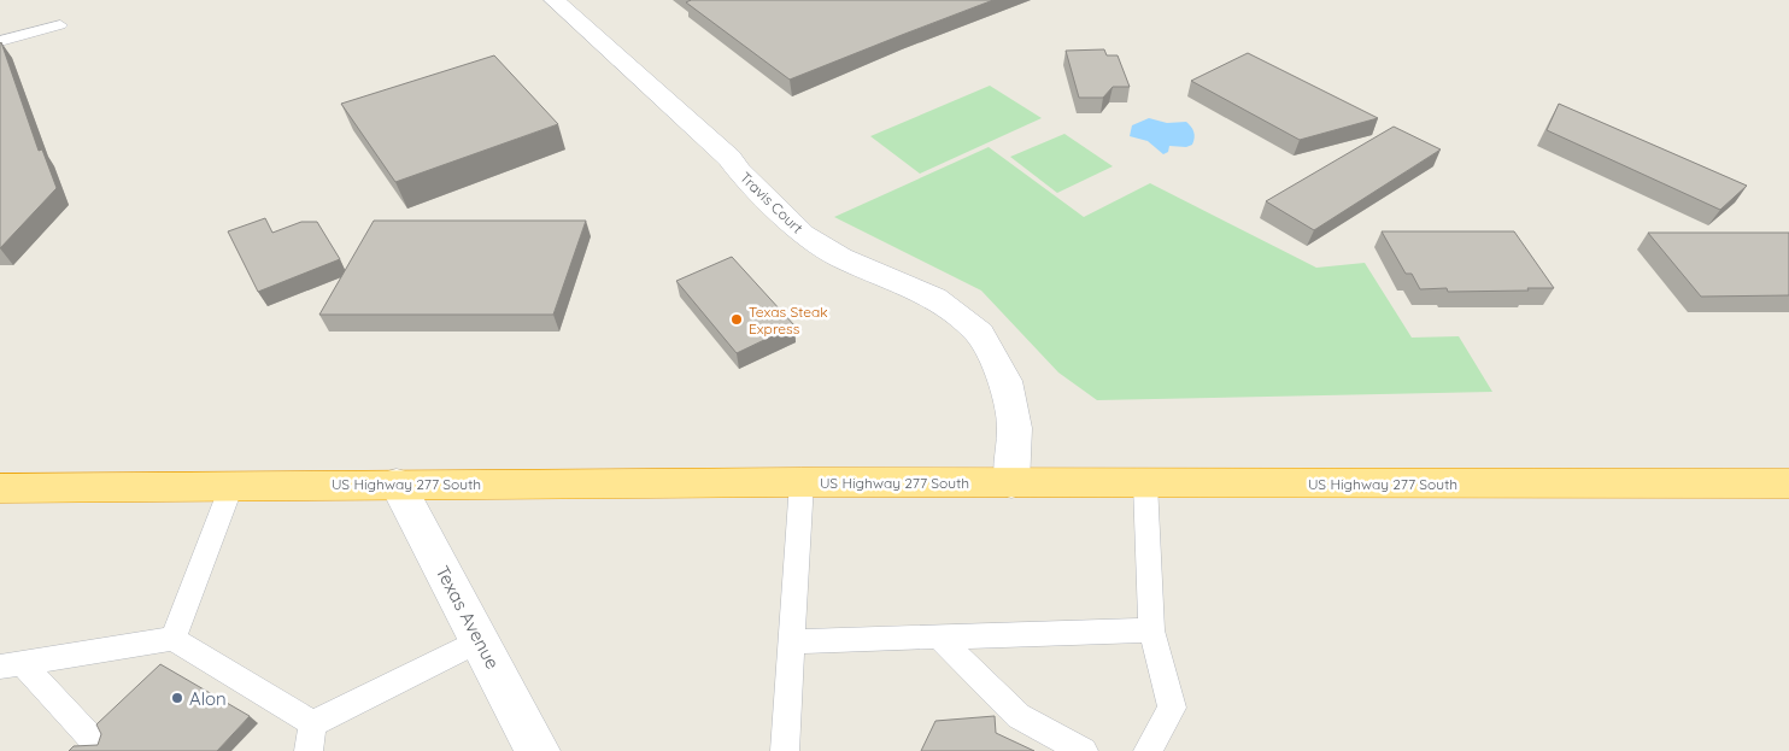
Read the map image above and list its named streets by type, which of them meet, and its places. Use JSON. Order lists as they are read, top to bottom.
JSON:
{
  "streets": {
    "highway": ["US Highway 277 South"],
    "street": ["Travis Court", "Texas Avenue"]
  },
  "crossings": [
    ["Travis Court", "US Highway 277 South"],
    ["US Highway 277 South", "Texas Avenue"]
  ],
  "places": ["Texas Steak Express", "Alon"]
}
